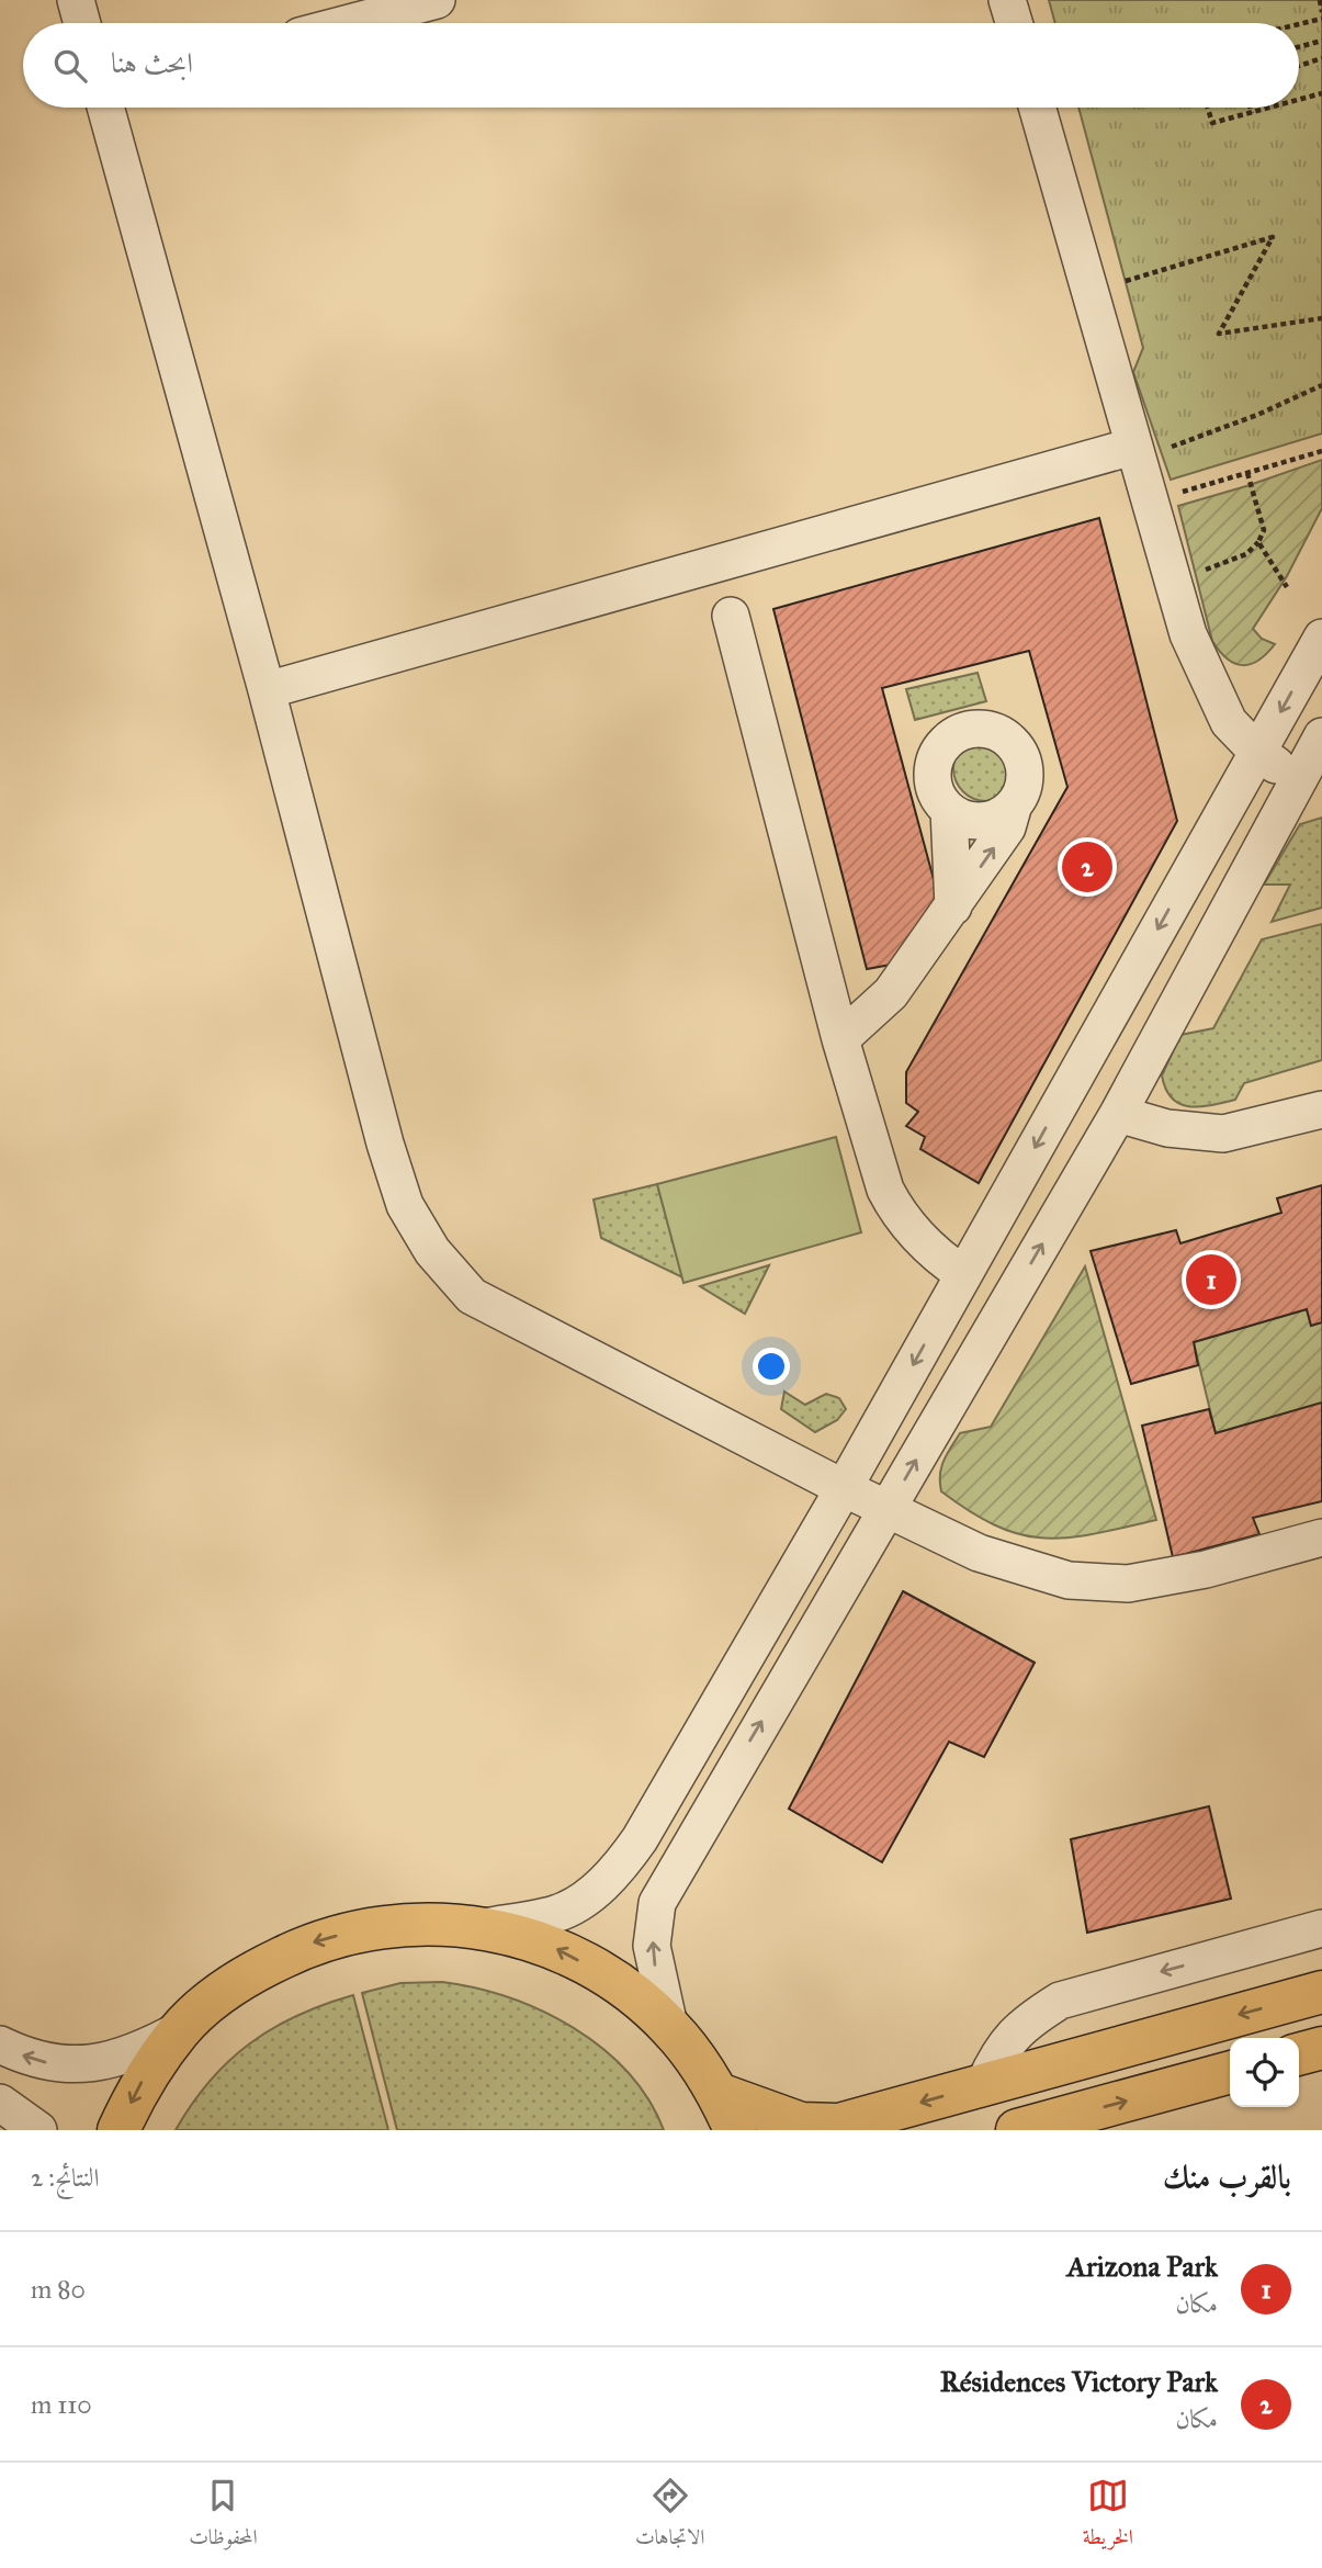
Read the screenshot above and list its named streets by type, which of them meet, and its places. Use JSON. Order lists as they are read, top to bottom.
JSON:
{
  "page": {
    "search": "ابحث هنا",
    "pins": ["2", "1"],
    "heading": ["بالقرب منك", "النتائج: 2"],
    "list": [
      {
        "mark": "1",
        "name": "Arizona Park",
        "note": "مكان",
        "value": "80 m"
      },
      {
        "mark": "2",
        "name": "Résidences Victory Park",
        "note": "مكان",
        "value": "110 m"
      }
    ],
    "nav": ["الخريطة", "الاتجاهات", "المحفوظات"]
  }
}
